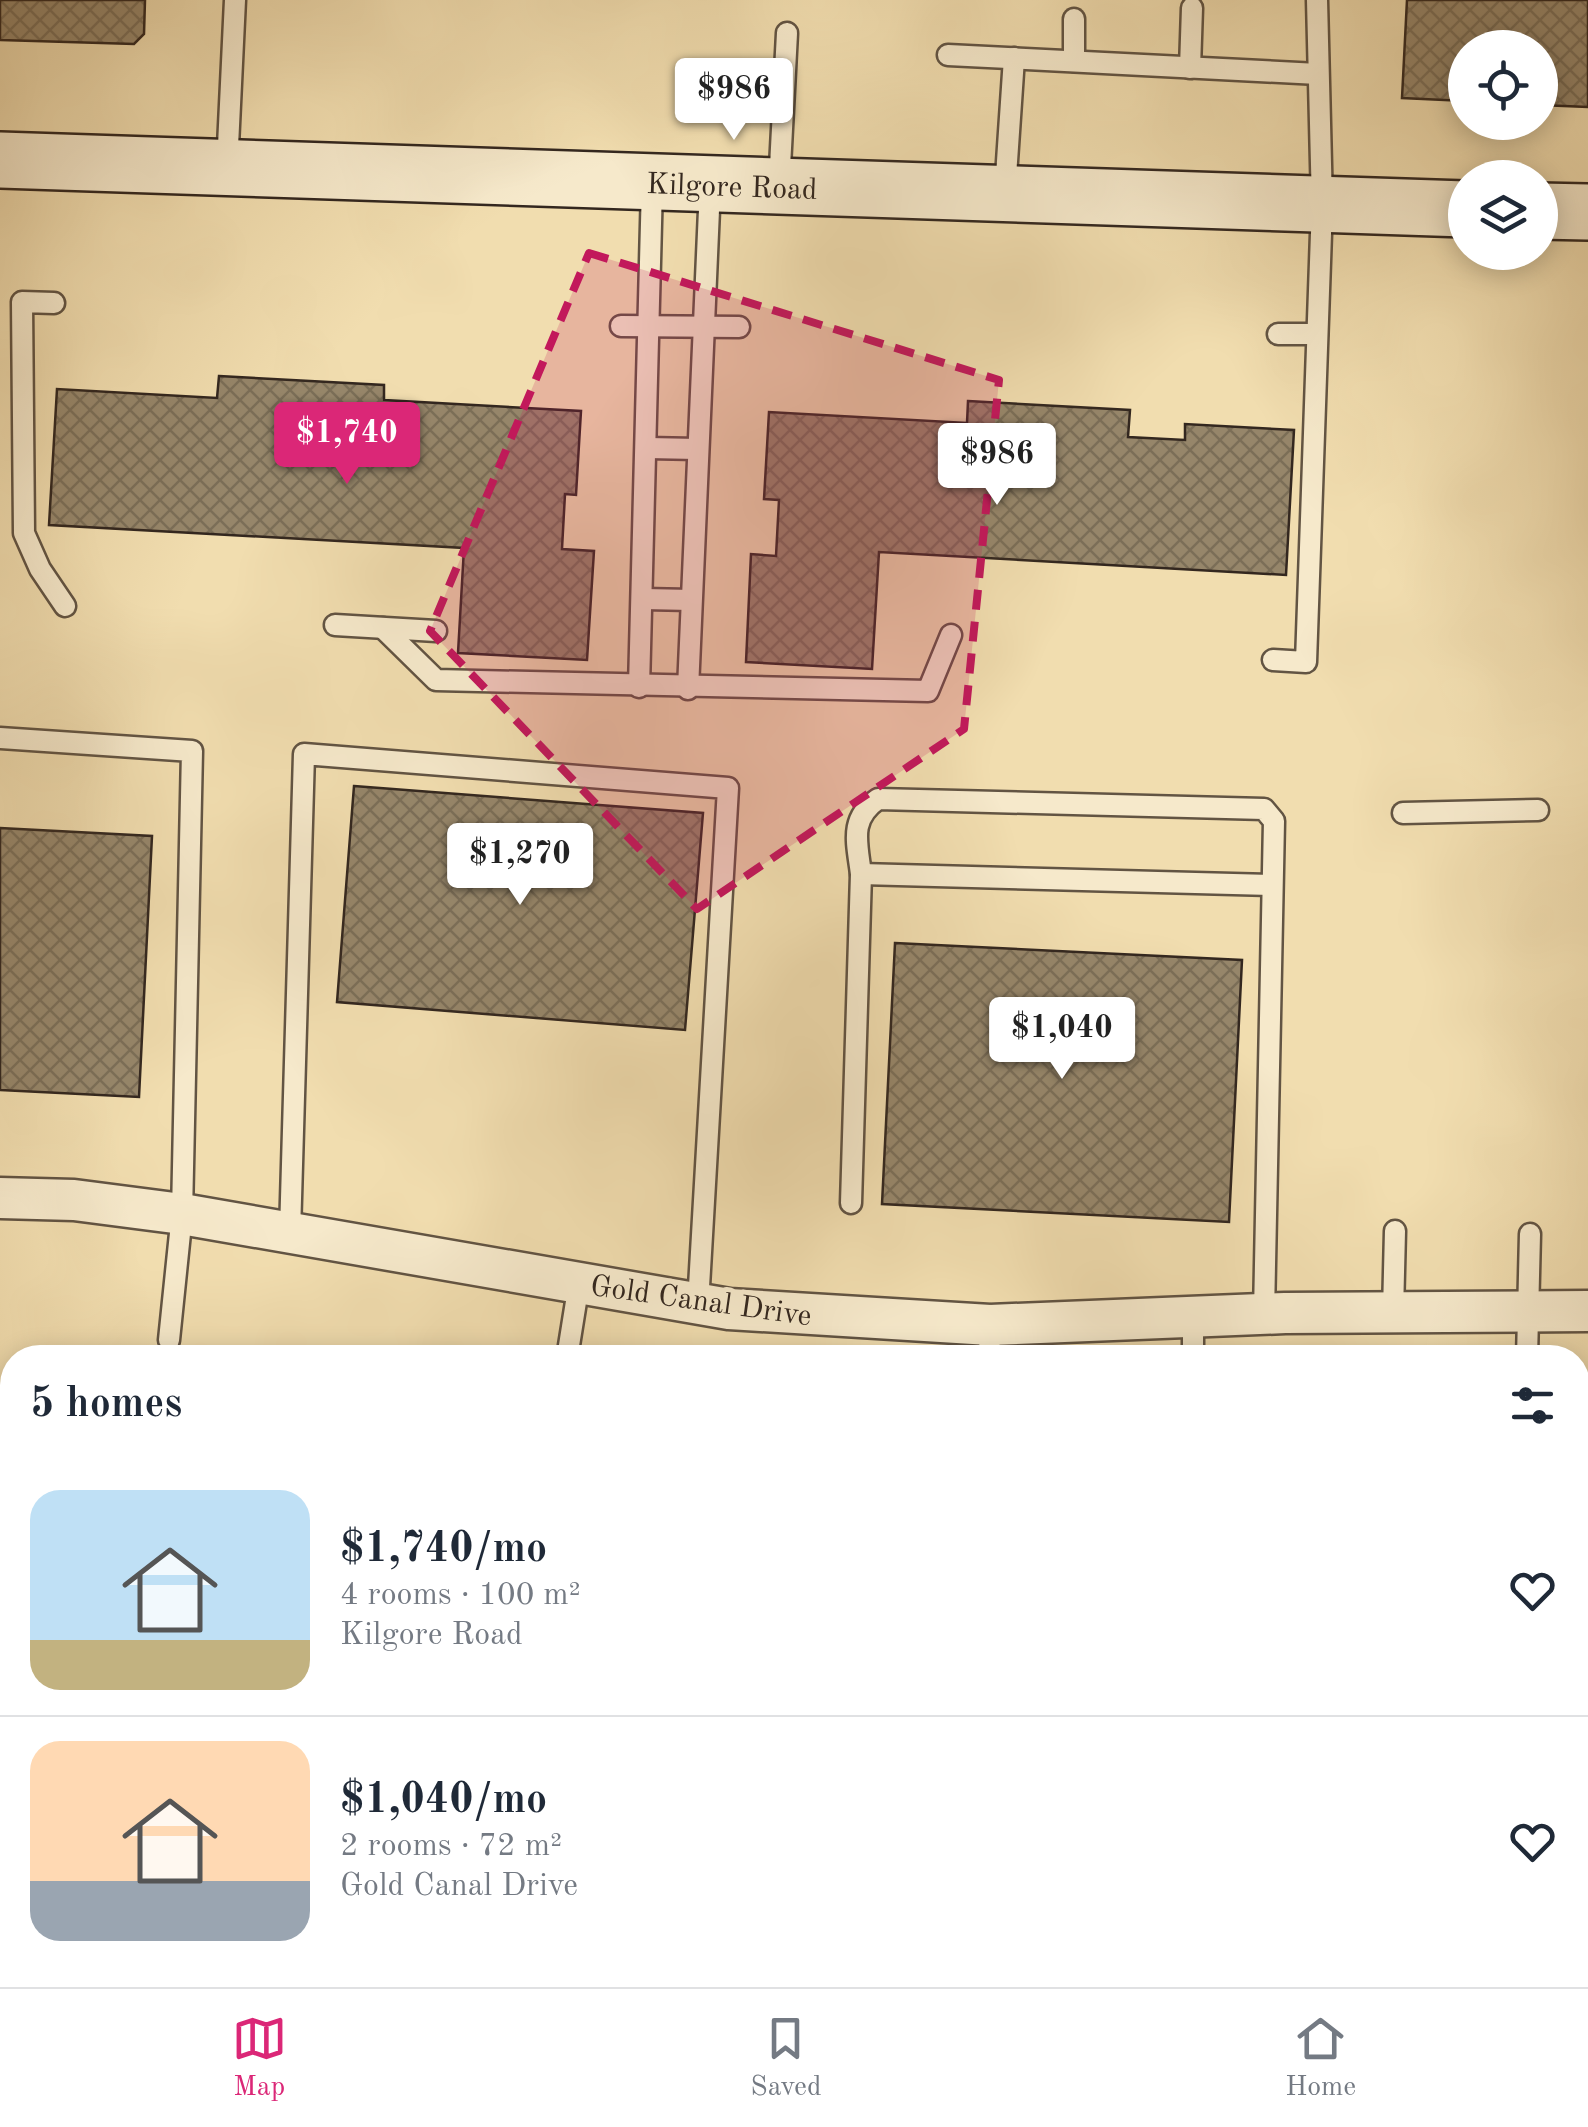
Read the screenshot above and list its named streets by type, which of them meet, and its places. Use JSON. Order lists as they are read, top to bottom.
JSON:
{
  "streets": {
    "street": ["Kilgore Road", "Gold Canal Drive"]
  },
  "page": {
    "price": [
      "$986",
      "$1,740",
      "$986",
      "$1,270",
      "$1,040"
    ],
    "heading": "5 homes",
    "list": [
      {
        "name": "$1,740/mo",
        "note": "4 rooms · 100 m² · Kilgore Road"
      },
      {
        "name": "$1,040/mo",
        "note": "2 rooms · 72 m² · Gold Canal Drive"
      }
    ],
    "tabs": ["Map", "Saved", "Home"]
  }
}
